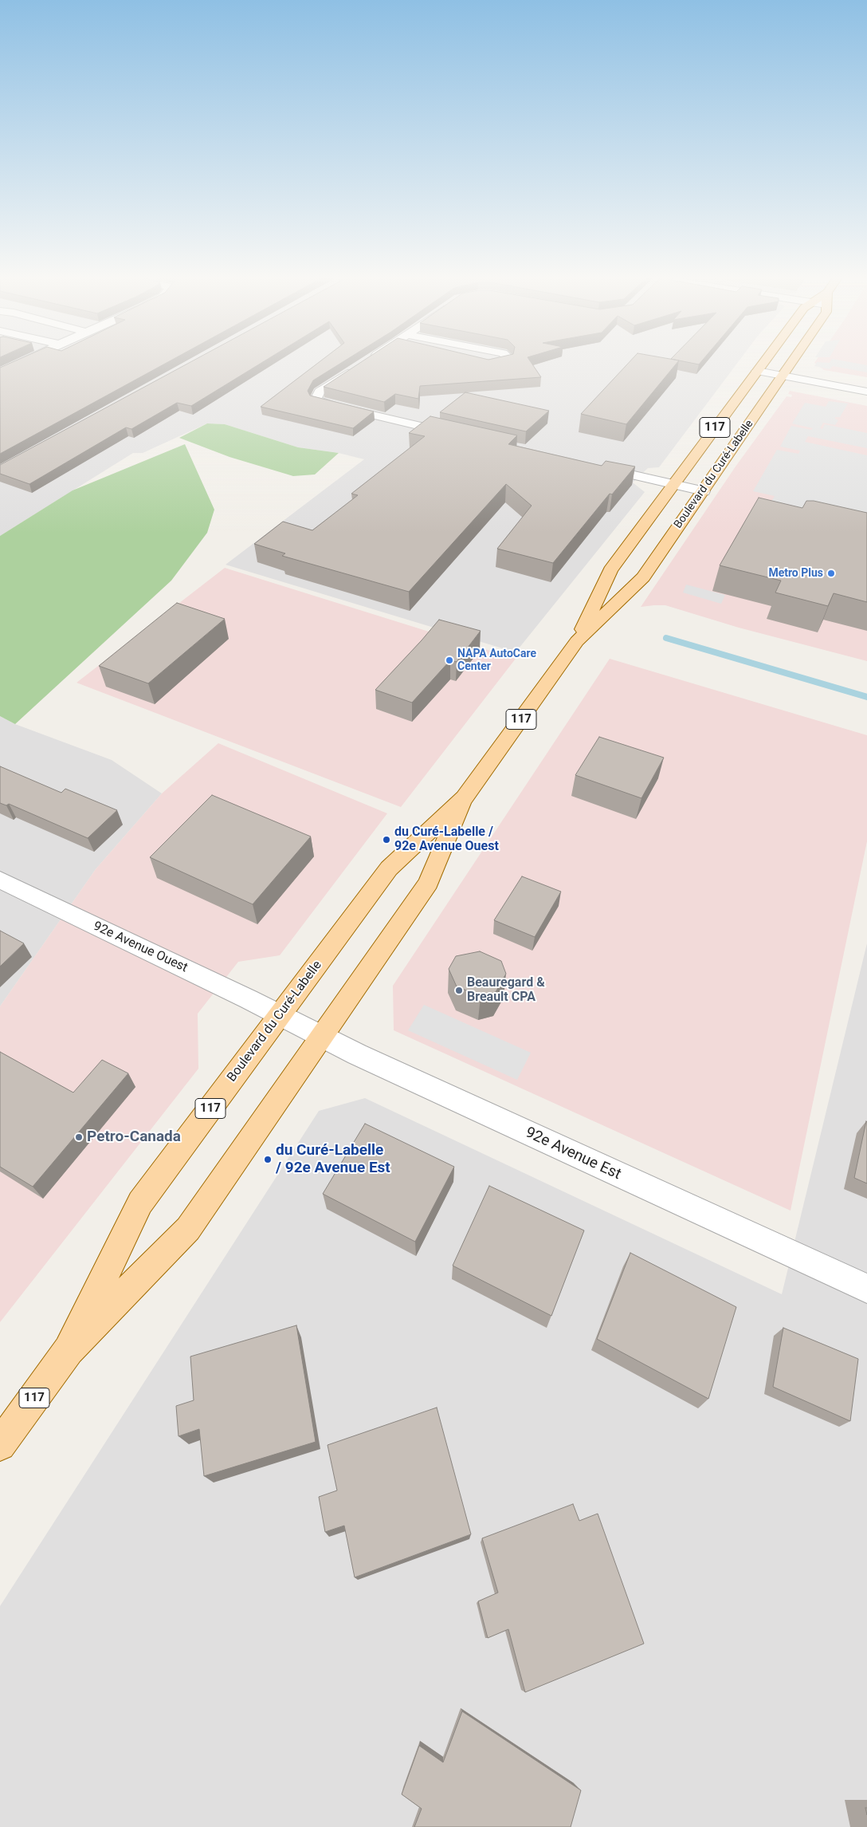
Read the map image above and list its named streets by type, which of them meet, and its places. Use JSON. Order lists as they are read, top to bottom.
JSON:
{
  "streets": {
    "main road": ["117", "Boulevard du Curé-Labelle"],
    "street": ["92e Avenue Ouest", "92e Avenue Est"]
  },
  "crossings": [
    ["Boulevard du Curé-Labelle", "92e Avenue Ouest"],
    ["Boulevard du Curé-Labelle", "92e Avenue Est"],
    ["92e Avenue Ouest", "92e Avenue Est"]
  ],
  "places": [
    "Metro Plus",
    "NAPA AutoCare Center",
    "du Curé-Labelle / 92e Avenue Ouest",
    "Beauregard & Breault CPA",
    "Petro-Canada",
    "du Curé-Labelle / 92e Avenue Est"
  ]
}
